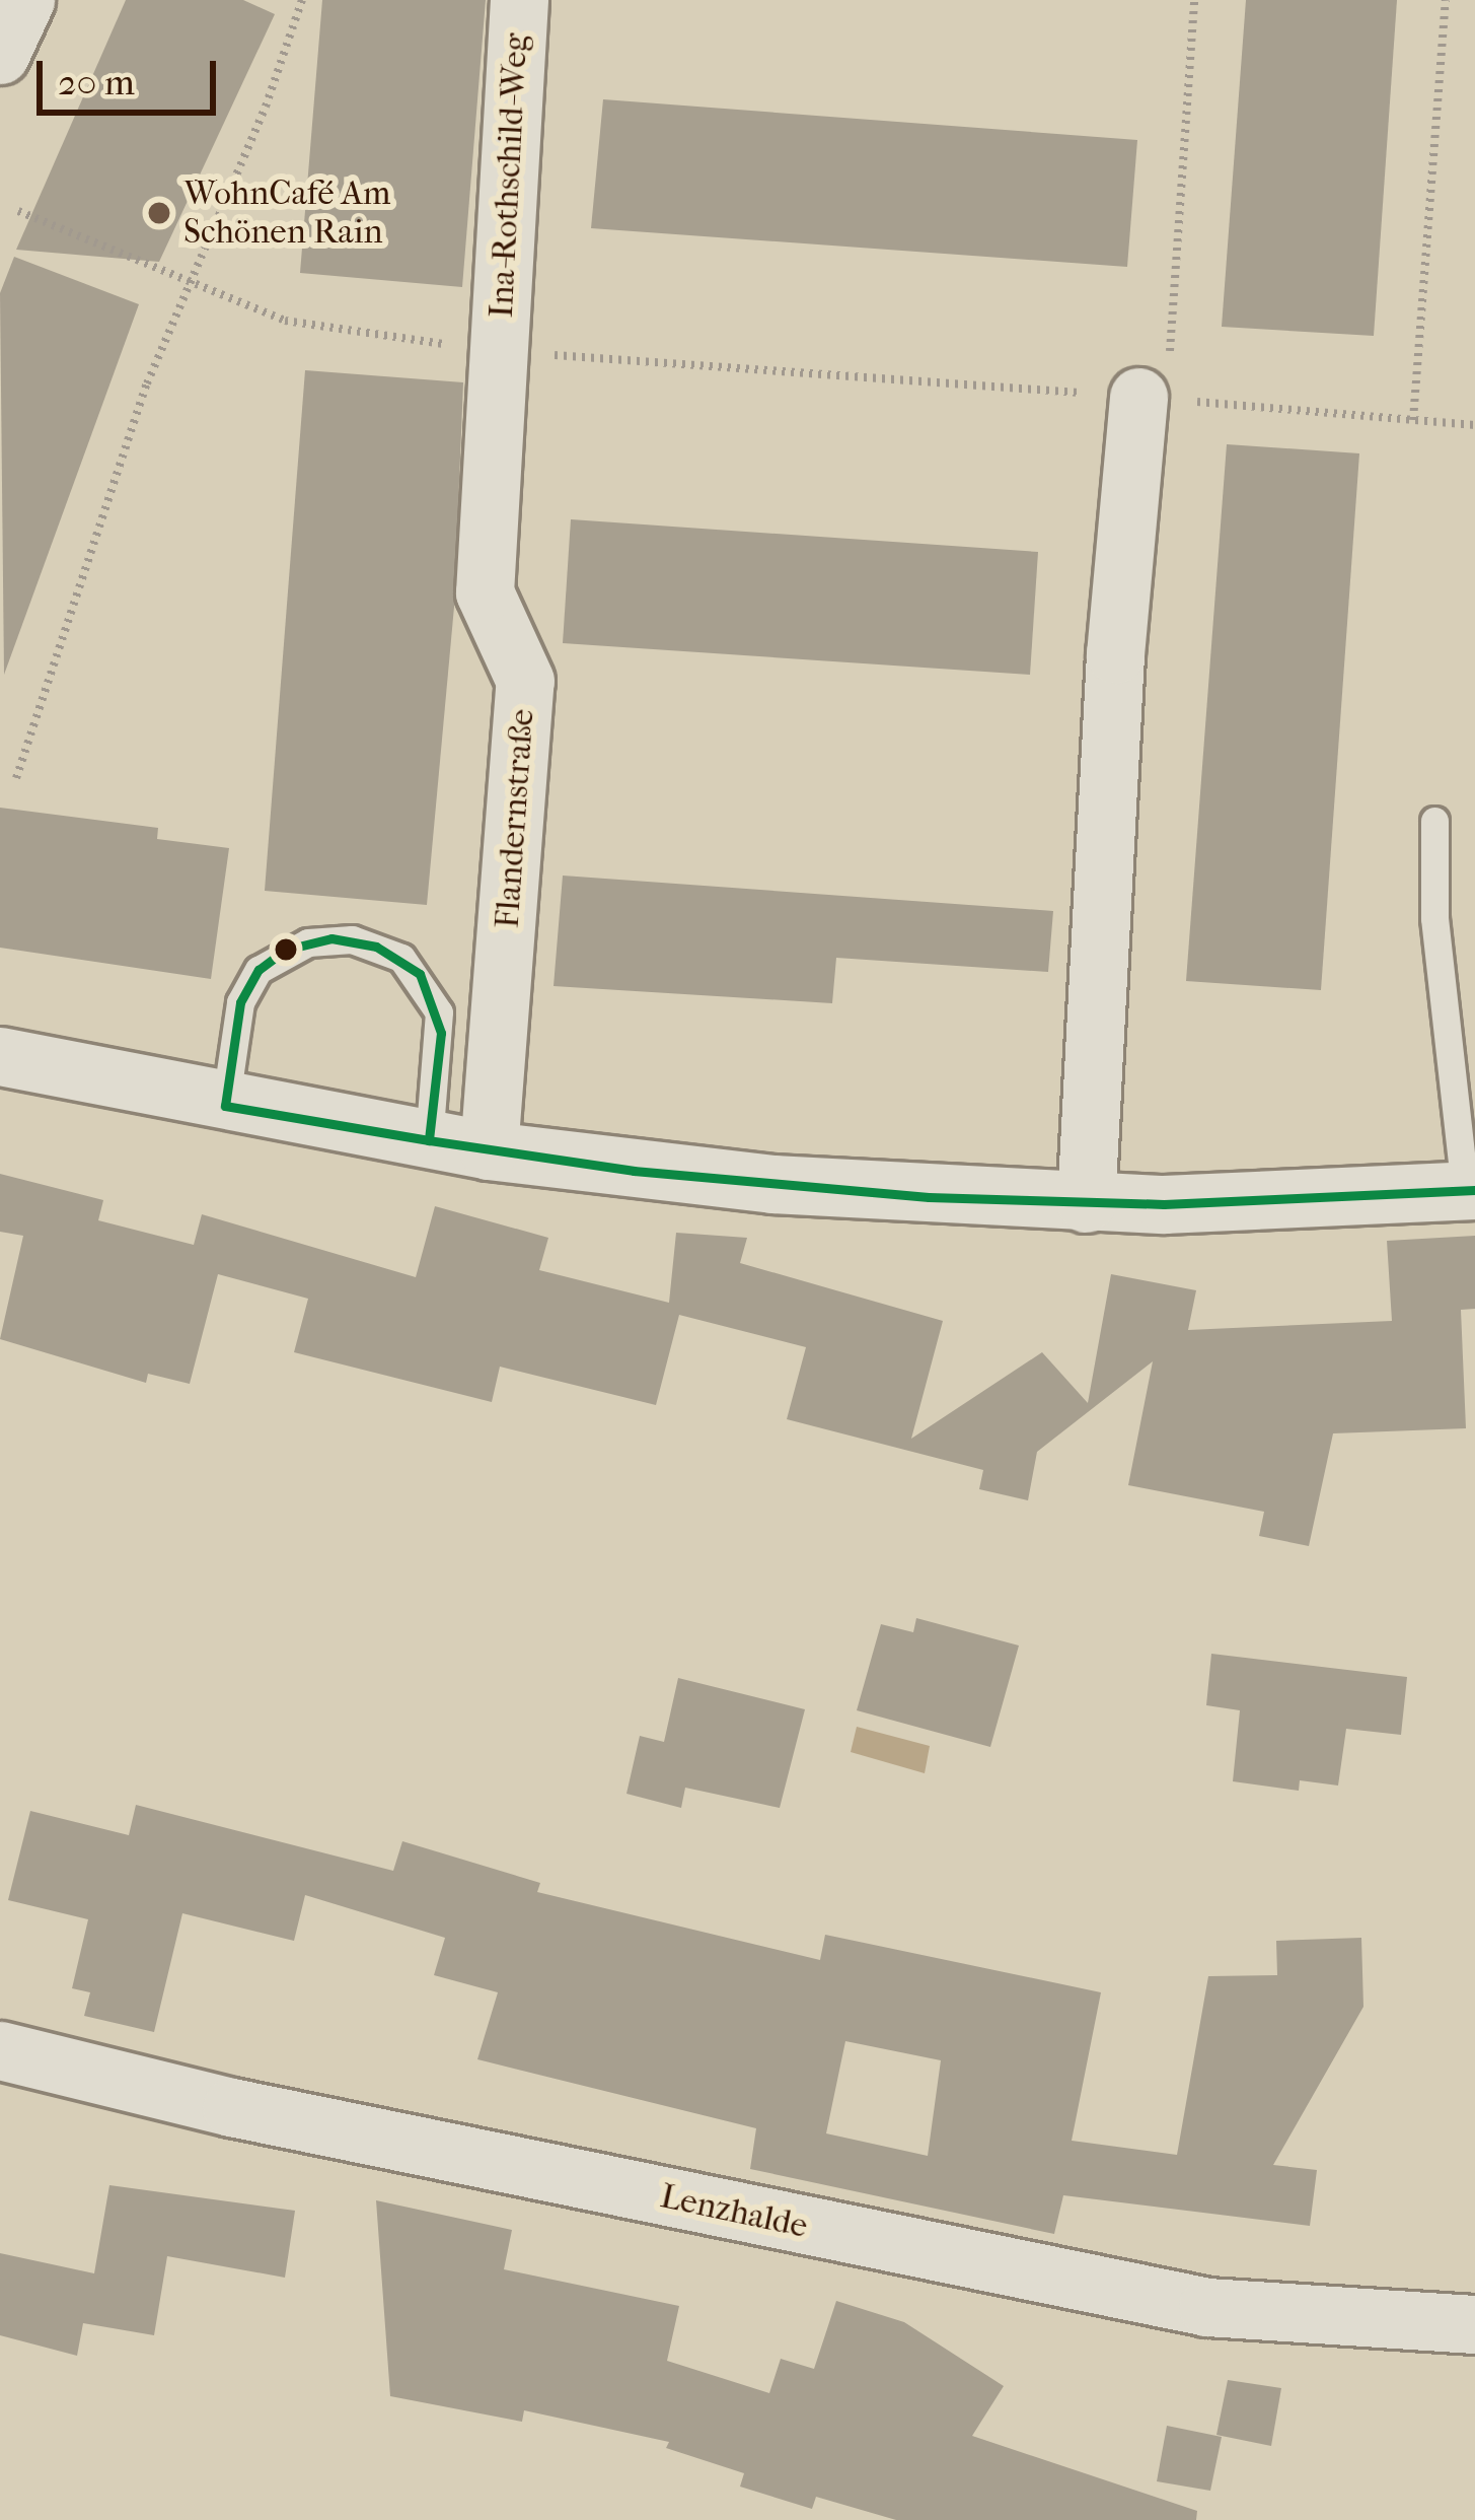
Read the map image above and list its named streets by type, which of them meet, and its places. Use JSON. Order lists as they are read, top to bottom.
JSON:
{
  "streets": {
    "street": ["Ina-Rothschild-Weg", "Flandernstraße", "Lenzhalde"]
  },
  "crossings": [
    ["Ina-Rothschild-Weg", "Flandernstraße"]
  ],
  "places": ["WohnCafé Am Schönen Rain"],
  "scale_bar": "20 m"
}
